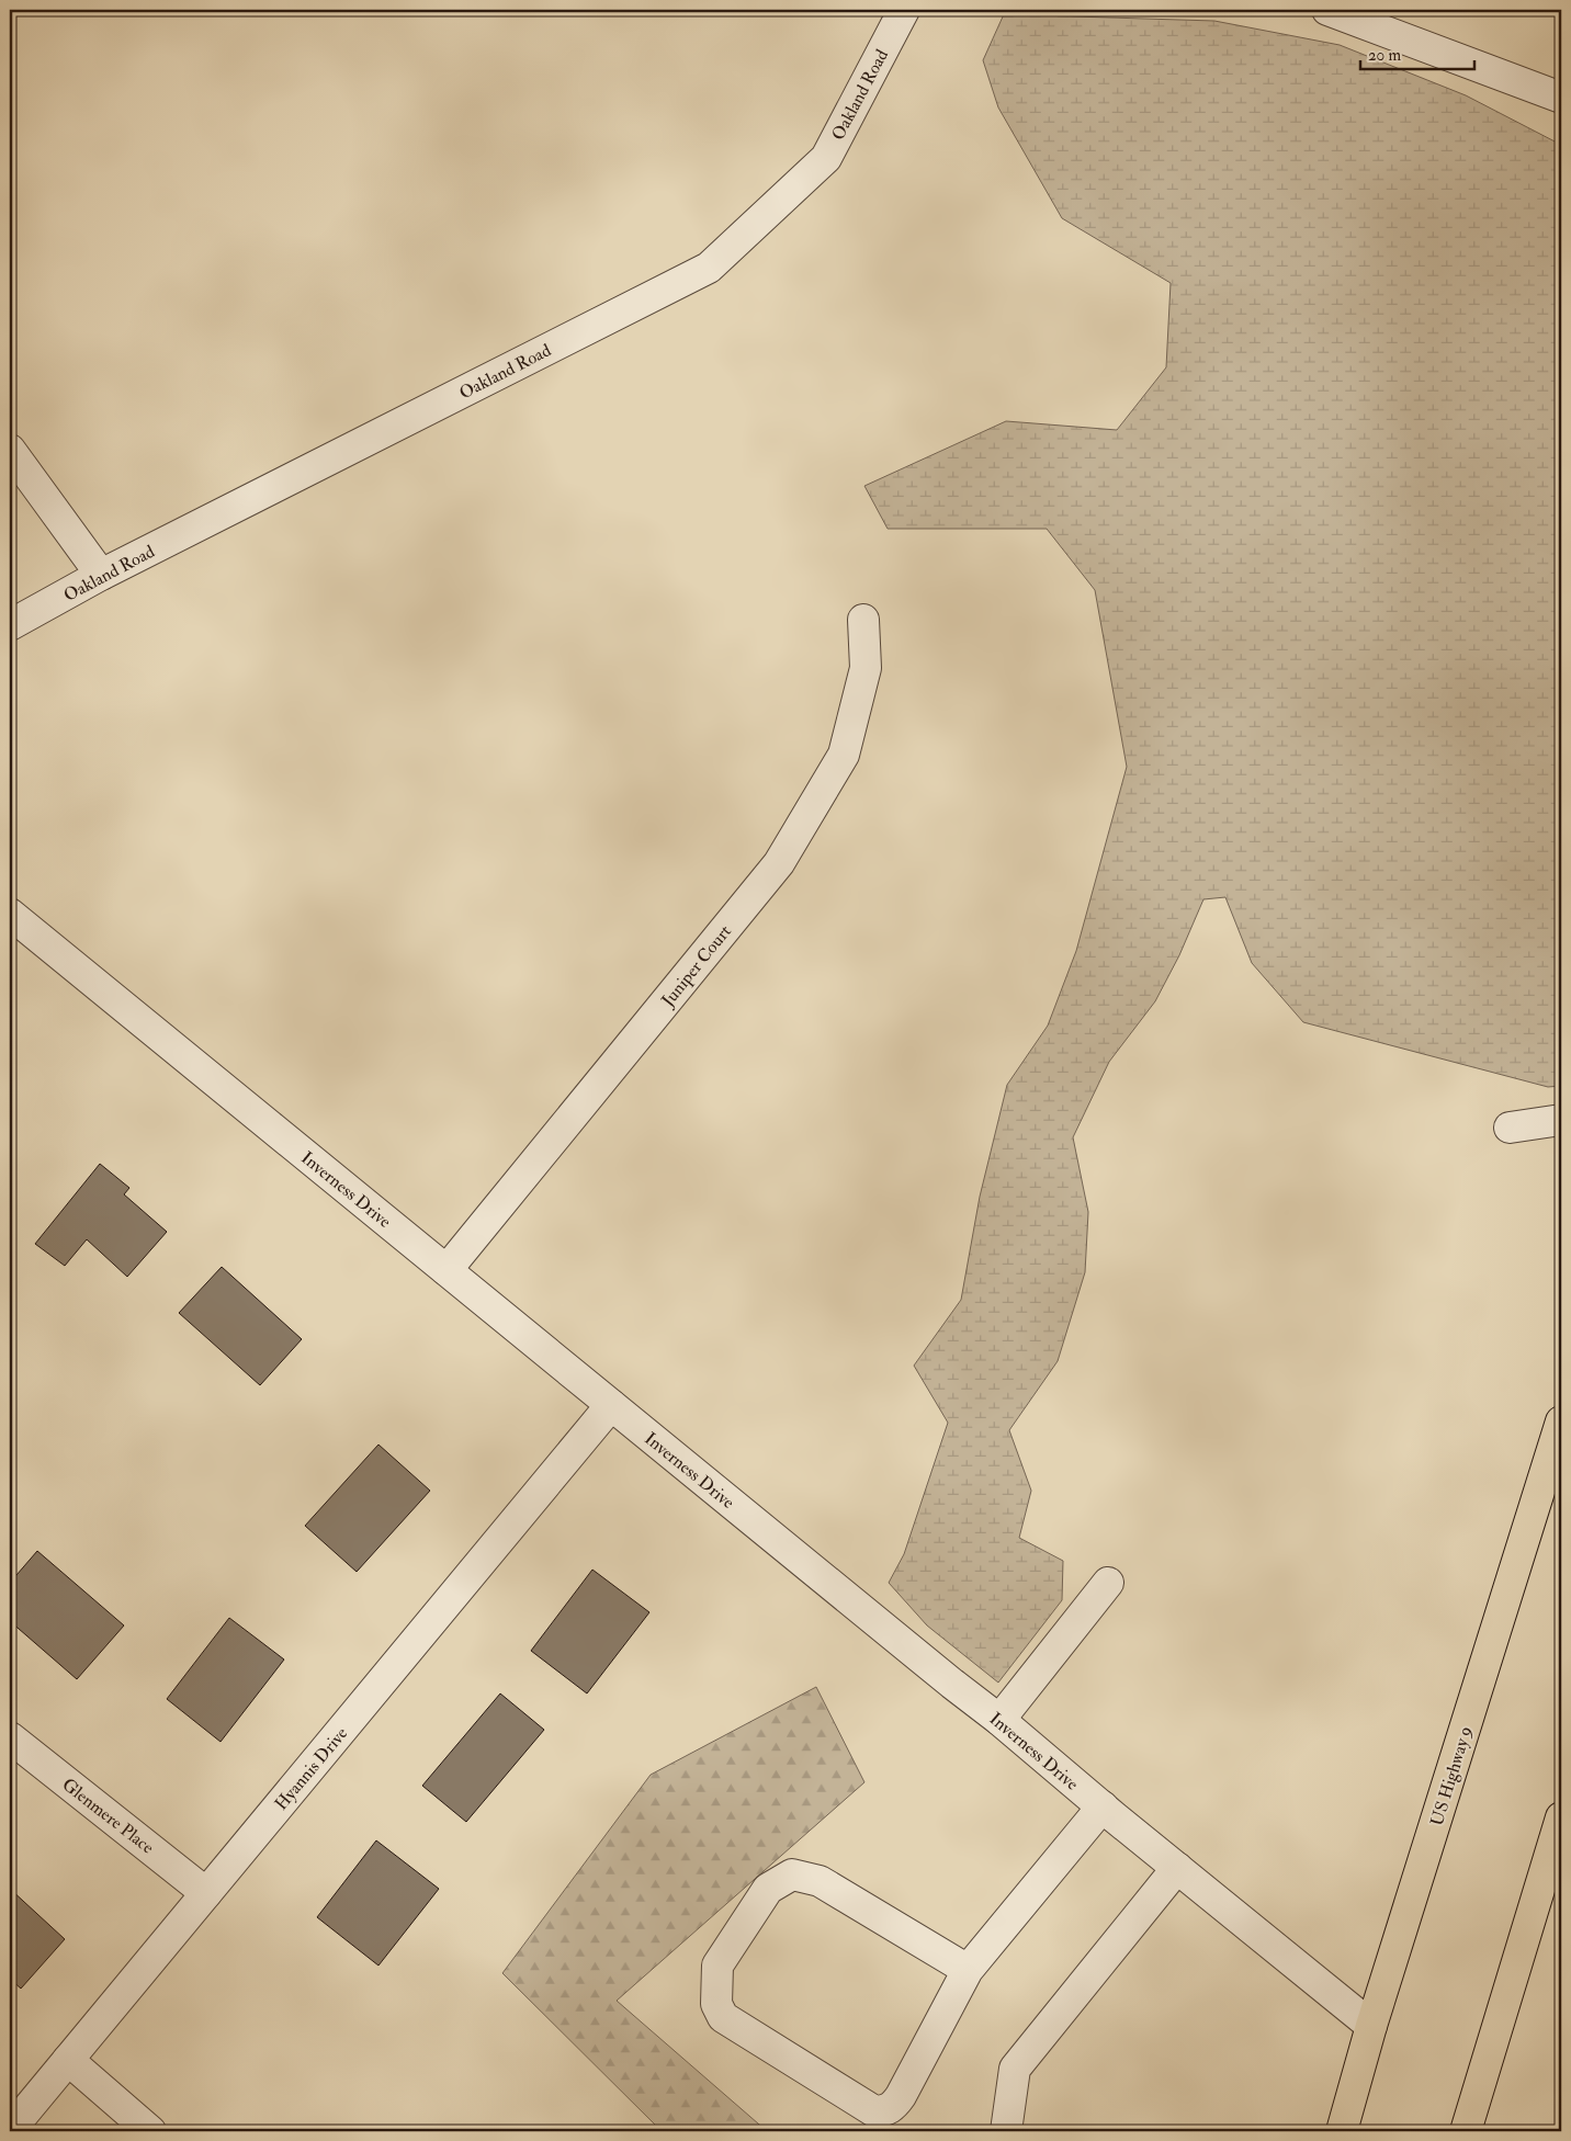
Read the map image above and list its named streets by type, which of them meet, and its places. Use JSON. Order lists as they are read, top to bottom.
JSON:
{
  "streets": {
    "highway": ["US Highway 9"],
    "street": [
      "Oakland Road",
      "Juniper Court",
      "Inverness Drive",
      "Hyannis Drive",
      "Glenmere Place"
    ]
  },
  "crossings": [
    ["Juniper Court", "Inverness Drive"],
    ["Inverness Drive", "Hyannis Drive"],
    ["Inverness Drive", "US Highway 9"],
    ["Hyannis Drive", "Glenmere Place"]
  ],
  "scale_bar": "20 m"
}
